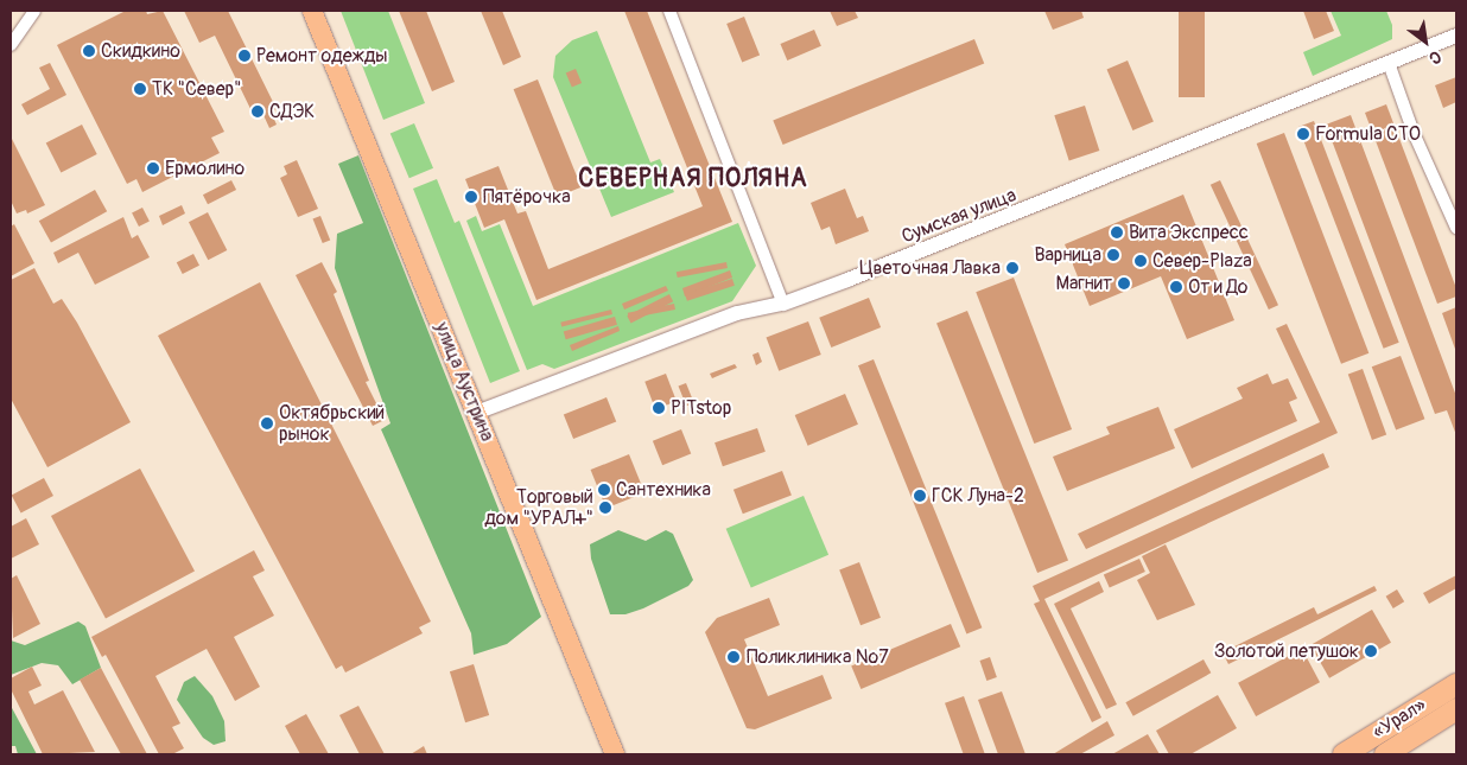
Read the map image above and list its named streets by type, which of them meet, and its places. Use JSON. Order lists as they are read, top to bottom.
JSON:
{
  "streets": {
    "highway": ["«Урал»"],
    "main road": ["улица Аустрина"],
    "street": ["Сумская улица"]
  },
  "crossings": [
    ["Сумская улица", "улица Аустрина"]
  ],
  "districts": ["СЕВЕРНАЯ ПОЛЯНА"],
  "places": [
    "Скидкино",
    "Ремонт одежды",
    "ТК \"Север\"",
    "СДЭК",
    "Formula СТО",
    "Ермолино",
    "Пятёрочка",
    "Вита Экспресс",
    "Варница",
    "Север-Plaza",
    "Цветочная Лавка",
    "Магнит",
    "От и До",
    "PITstop",
    "Октябрьский рынок",
    "Сантехника",
    "ГСК Луна-2",
    "Торговый дом \"УРАЛ+\"",
    "Золотой петушок",
    "Поликлиника №7"
  ],
  "north": "bottom right"
}
